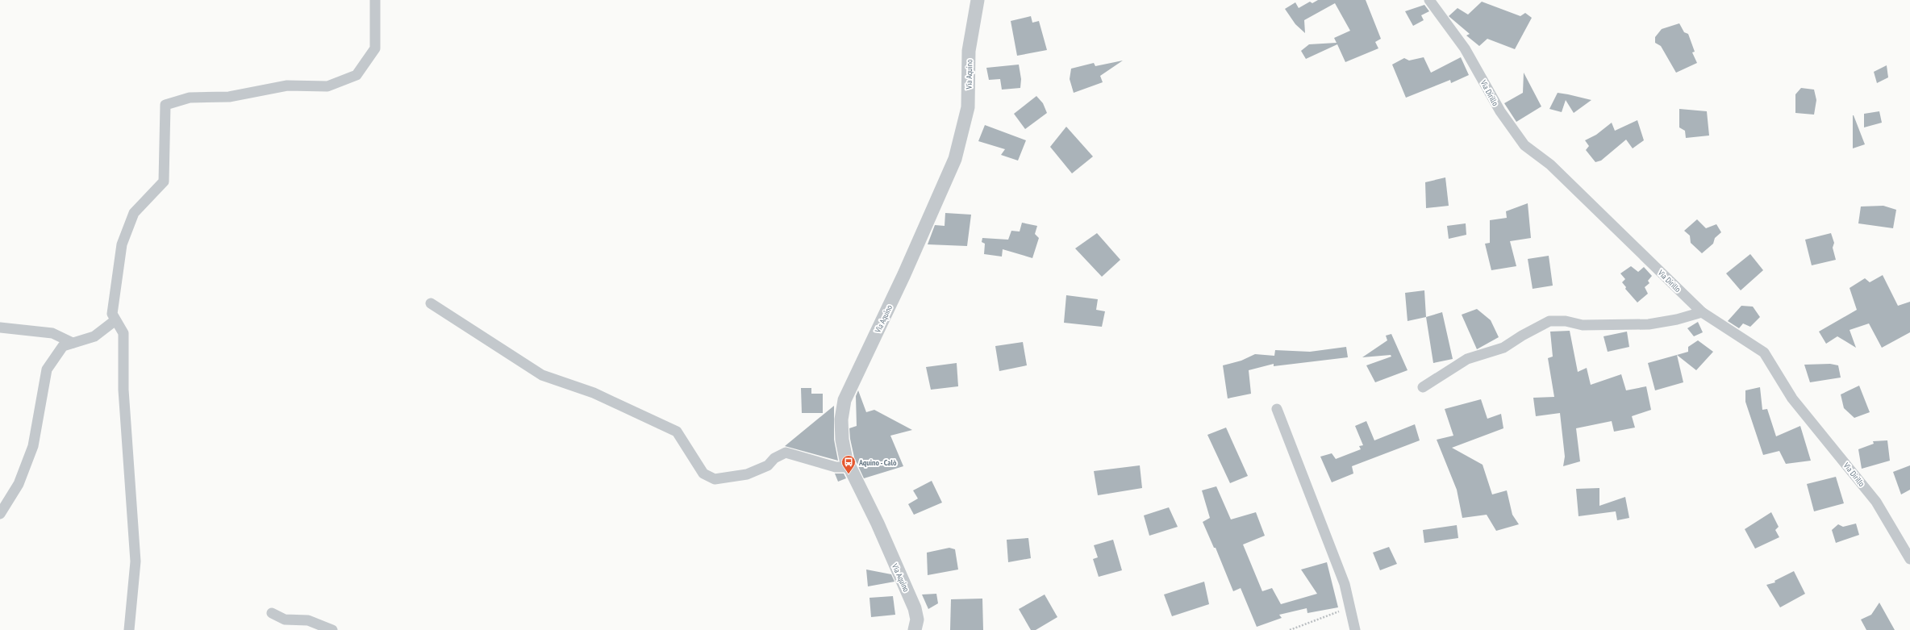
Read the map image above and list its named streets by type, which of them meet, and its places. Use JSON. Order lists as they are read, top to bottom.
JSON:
{
  "streets": {
    "street": ["Via Aquino", "Via Dirillo"]
  },
  "places": {
    "bus stop": ["Aquino - Calò"]
  }
}
